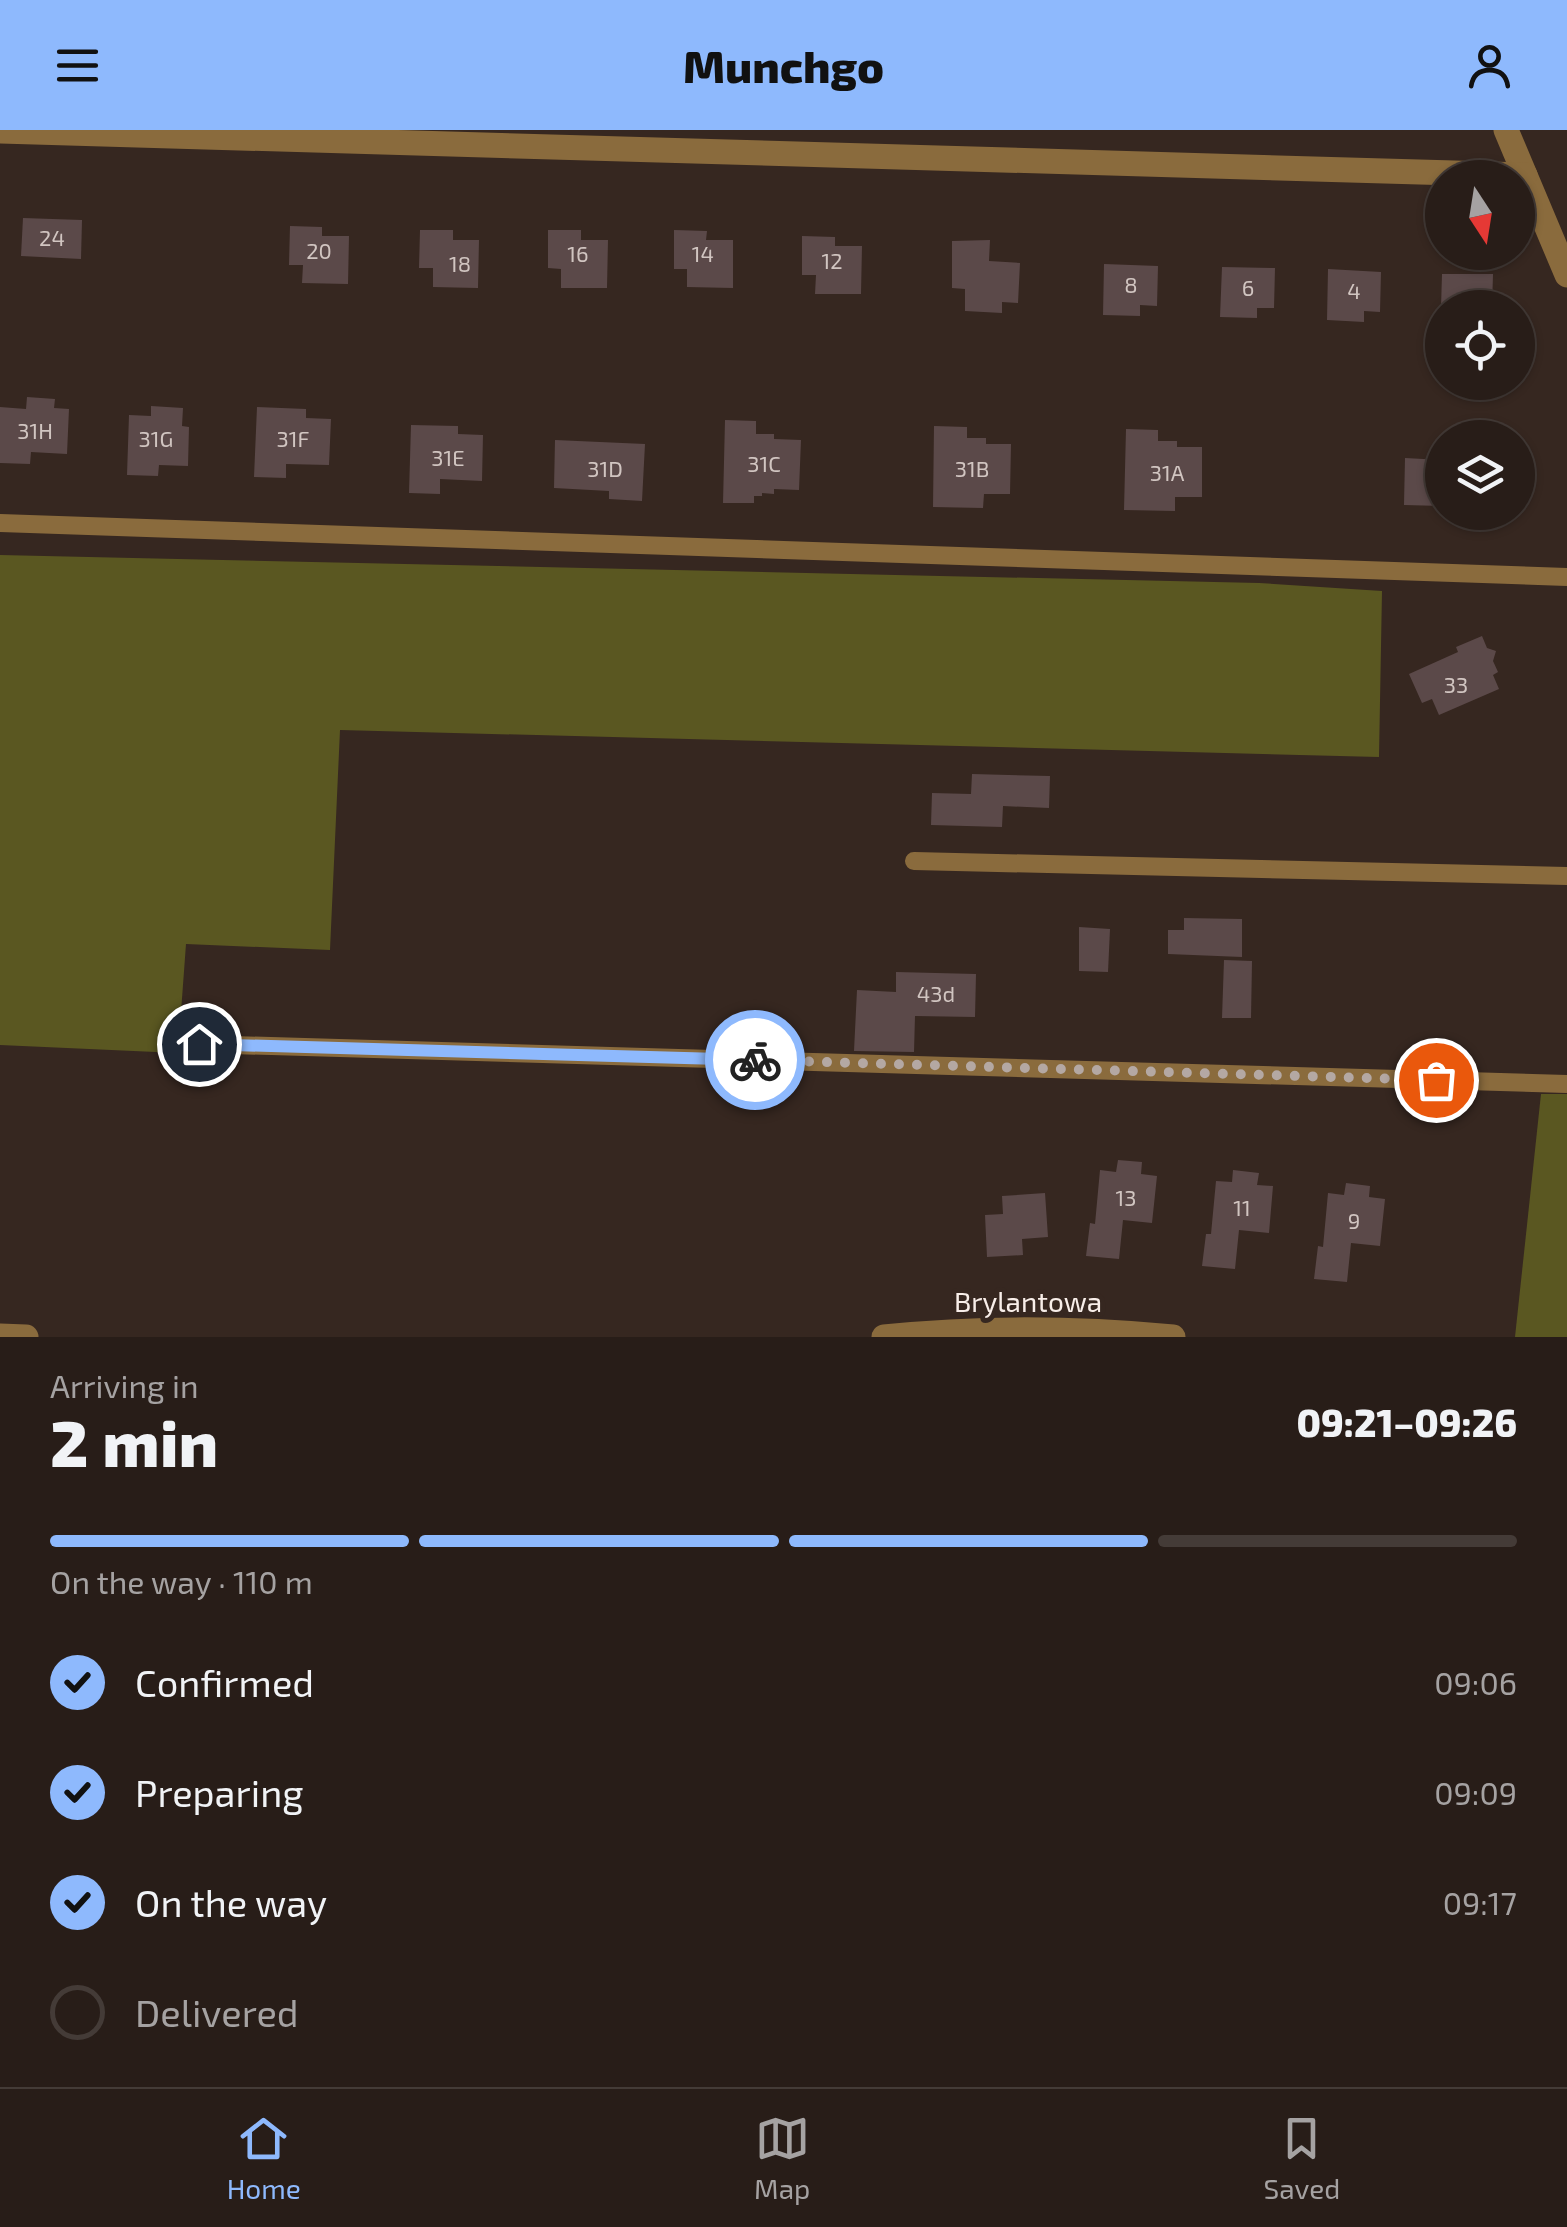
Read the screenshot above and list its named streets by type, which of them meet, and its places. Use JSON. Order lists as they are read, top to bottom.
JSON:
{
  "streets": {
    "street": ["Brylantowa"]
  },
  "house_numbers": [
    "24",
    "20",
    "16",
    "14",
    "12",
    "18",
    "8",
    "6",
    "4",
    "31H",
    "31G",
    "31F",
    "31E",
    "31C",
    "31D",
    "31B",
    "31A",
    "33",
    "43d",
    "13",
    "11",
    "9"
  ],
  "north": "bottom",
  "page": {
    "header": "Munchgo",
    "heading": ["2 min", "Arriving in", "09:21–09:26"],
    "bar": "On the way · 110 m",
    "list": [
      ["Confirmed", "09:06"],
      ["Preparing", "09:09"],
      ["On the way", "09:17"],
      "Delivered"
    ],
    "tabs": ["Home", "Map", "Saved"]
  }
}
